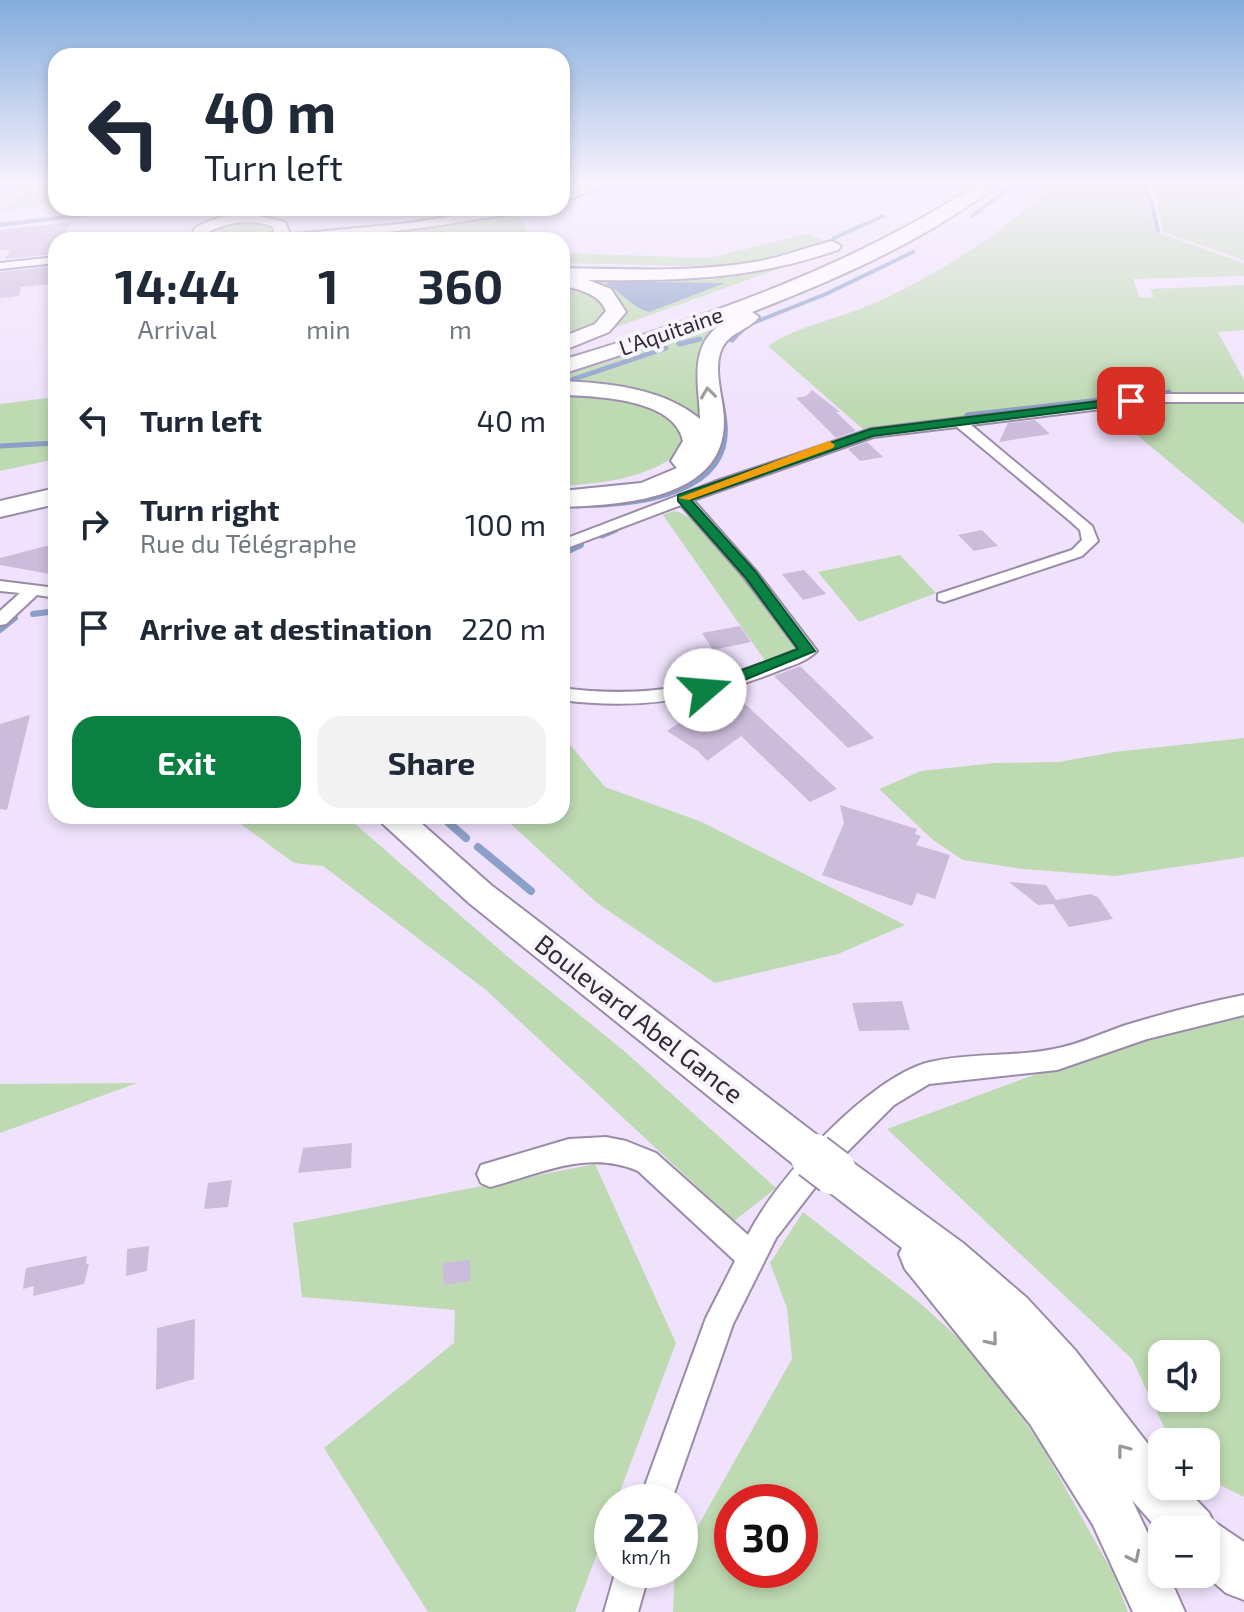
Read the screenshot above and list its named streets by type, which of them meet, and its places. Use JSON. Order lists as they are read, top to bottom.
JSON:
{
  "streets": {
    "highway": ["L'Aquitaine"],
    "main road": ["Boulevard Abel Gance"]
  },
  "page": {
    "turn": ["40 m", "Turn left"],
    "eta": [
      "14:44",
      "Arrival",
      "1",
      "min",
      "360",
      "m"
    ],
    "list": [
      {
        "name": "Turn left",
        "value": "40 m"
      },
      {
        "name": "Turn right",
        "note": "Rue du Télégraphe",
        "value": "100 m"
      },
      {
        "name": "Arrive at destination",
        "value": "220 m"
      }
    ],
    "buttons": ["Exit", "Share"],
    "map_buttons": ["+", "−"],
    "speed": "22 km/h",
    "limit": "30"
  }
}
